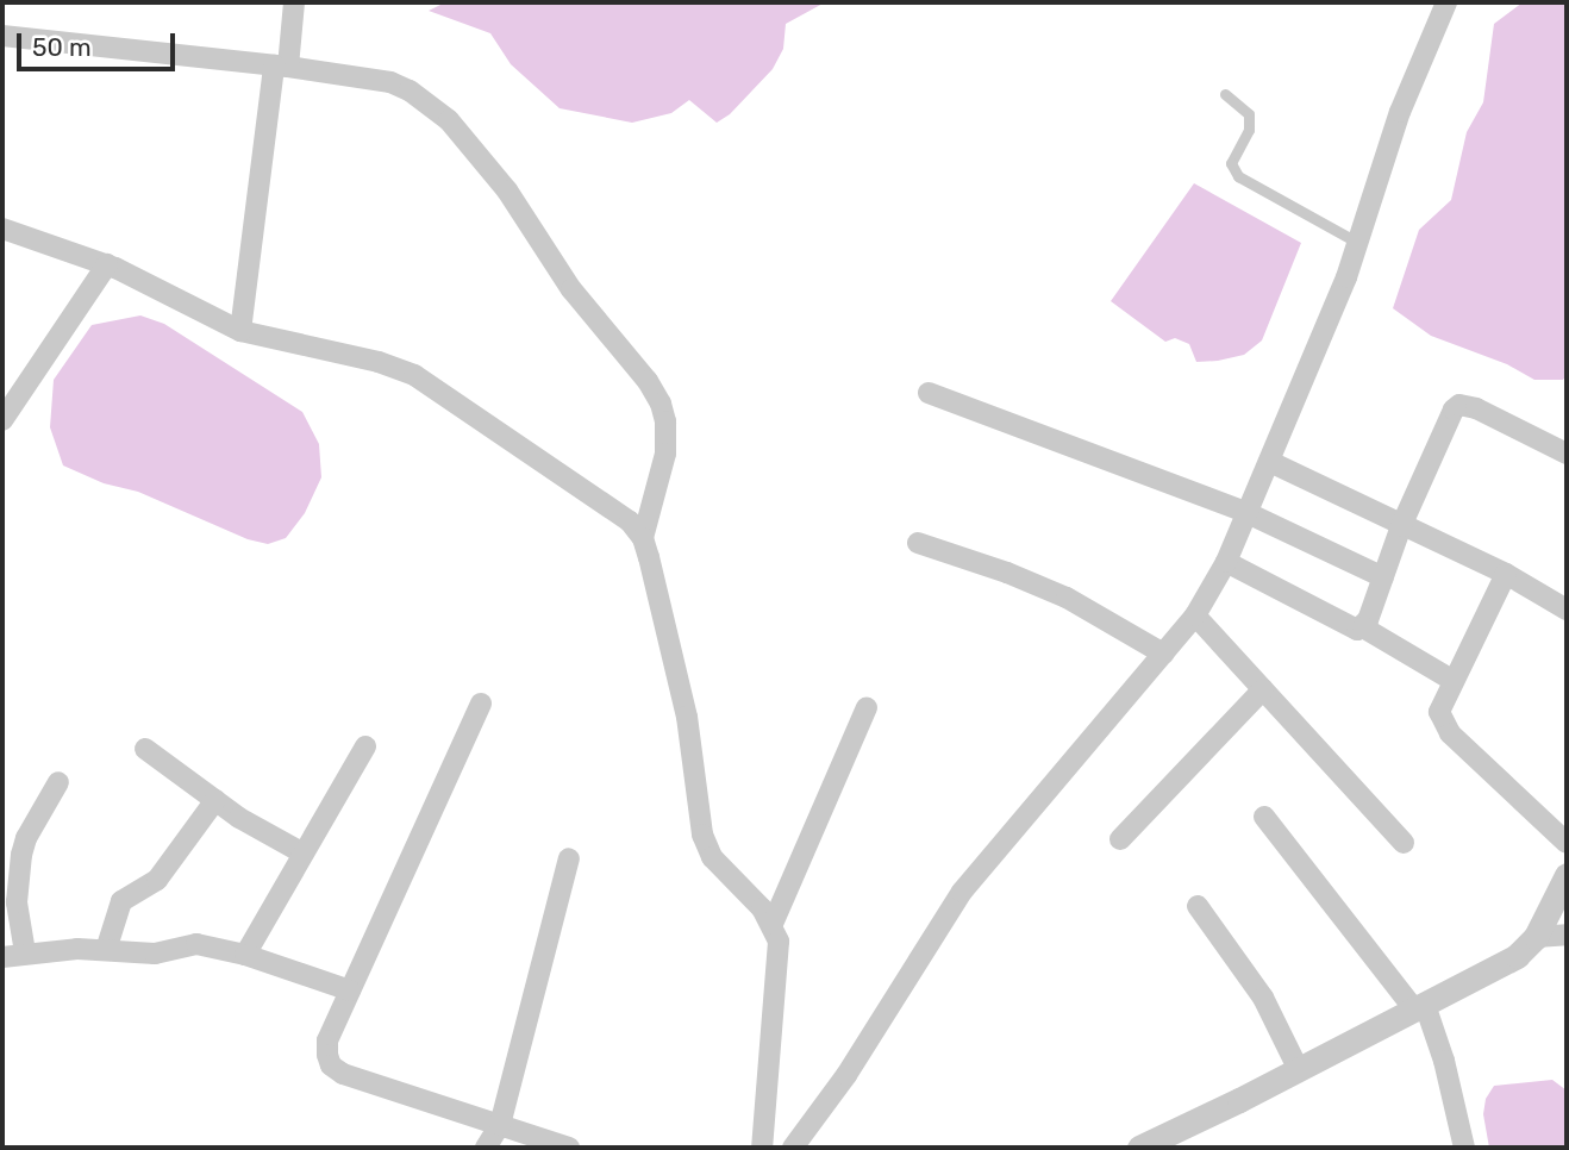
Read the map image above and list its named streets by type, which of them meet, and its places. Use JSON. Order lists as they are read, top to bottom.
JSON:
{
  "scale_bar": "50 m"
}
